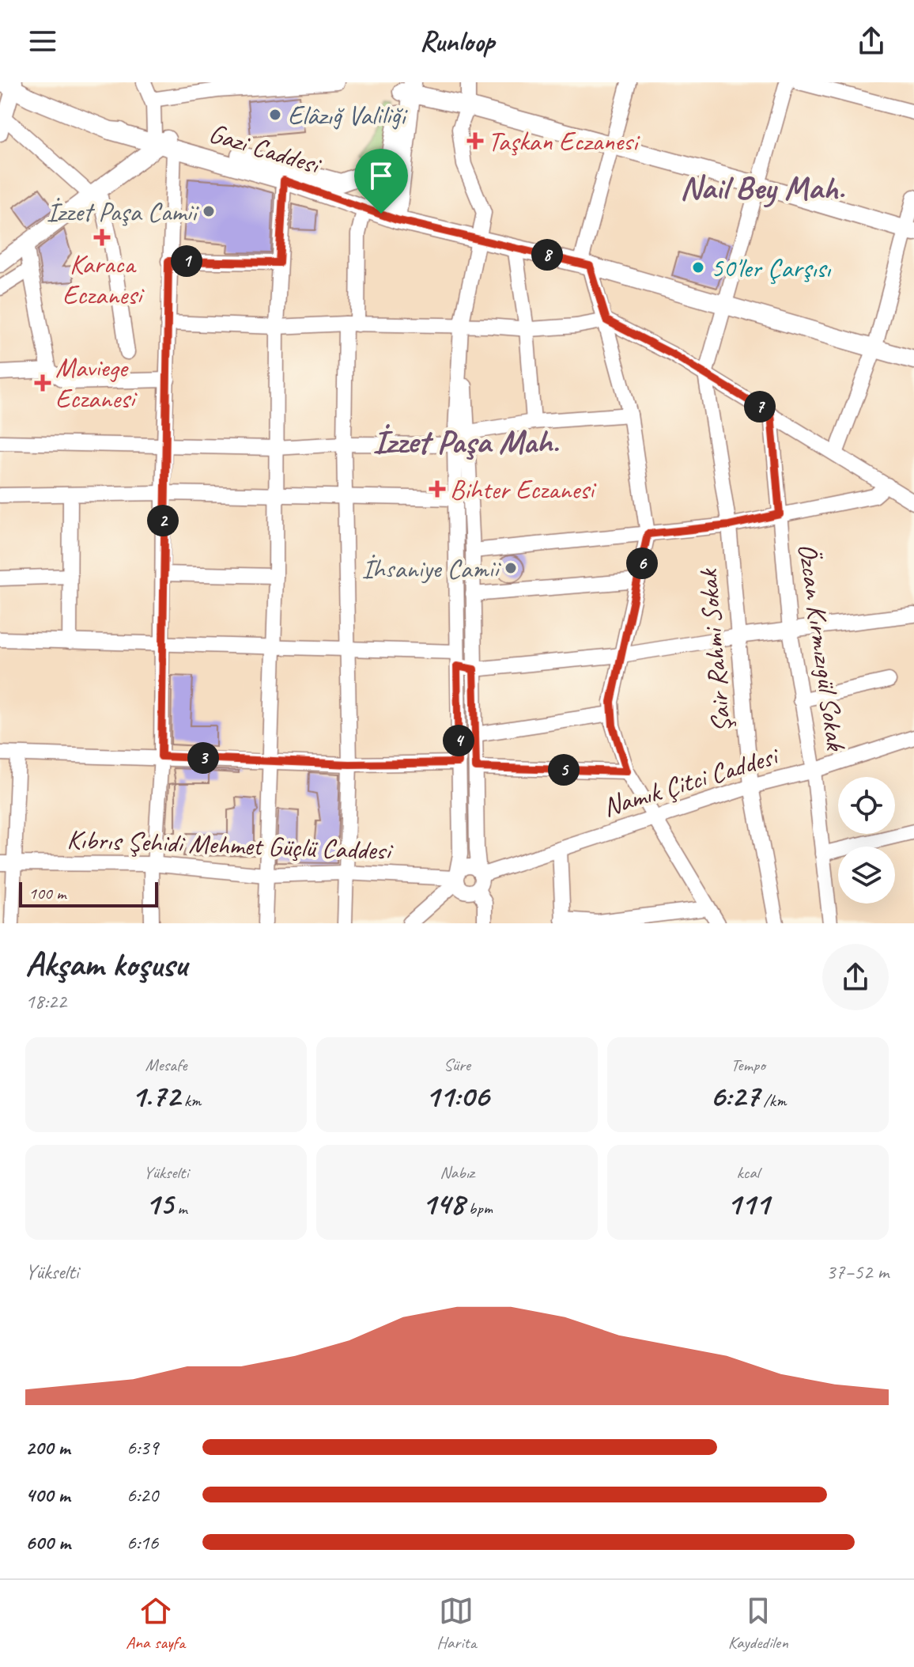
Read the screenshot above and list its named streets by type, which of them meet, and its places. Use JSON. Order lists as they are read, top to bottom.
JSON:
{
  "streets": {
    "main road": ["Gazi Caddesi"],
    "street": [
      "Özcan Kırmızıgül Sokak",
      "Şair Rahmi Sokak",
      "Namık Çitci Caddesi",
      "Kıbrıs Şehidi Mehmet Güçlü Caddesi"
    ]
  },
  "crossings": [
    ["Özcan Kırmızıgül Sokak", "Namık Çitci Caddesi"],
    ["Şair Rahmi Sokak", "Namık Çitci Caddesi"],
    ["Namık Çitci Caddesi", "Kıbrıs Şehidi Mehmet Güçlü Caddesi"]
  ],
  "districts": ["Nail Bey Mah.", "İzzet Paşa Mah."],
  "places": {
    "other": [
      "Elâzığ Valiliği",
      "İzzet Paşa Camii",
      "50'ler Çarşısı",
      "İhsaniye Camii"
    ],
    "health": [
      "Taşkan Eczanesi",
      "Karaca Eczanesi",
      "Maviege Eczanesi",
      "Bihter Eczanesi"
    ]
  },
  "scale_bar": "100 m",
  "page": {
    "header": "Runloop",
    "pins": [
      "8",
      "1",
      "7",
      "2",
      "6",
      "4",
      "3",
      "5"
    ],
    "scale": "100 m",
    "heading": ["Akşam koşusu", "18:22"],
    "stats": [
      ["Mesafe", "1.72 km"],
      ["Süre", "11:06"],
      ["Tempo", "6:27 /km"],
      ["Yükselti", "15 m"],
      ["Nabız", "148 bpm"],
      ["kcal", "111"]
    ],
    "chart": ["Yükselti", "37–52 m"],
    "list": [
      {
        "name": "200 m",
        "note": "6:39"
      },
      {
        "name": "400 m",
        "note": "6:20"
      },
      {
        "name": "600 m",
        "note": "6:16"
      }
    ],
    "tabs": ["Ana sayfa", "Harita", "Kaydedilen"]
  }
}
